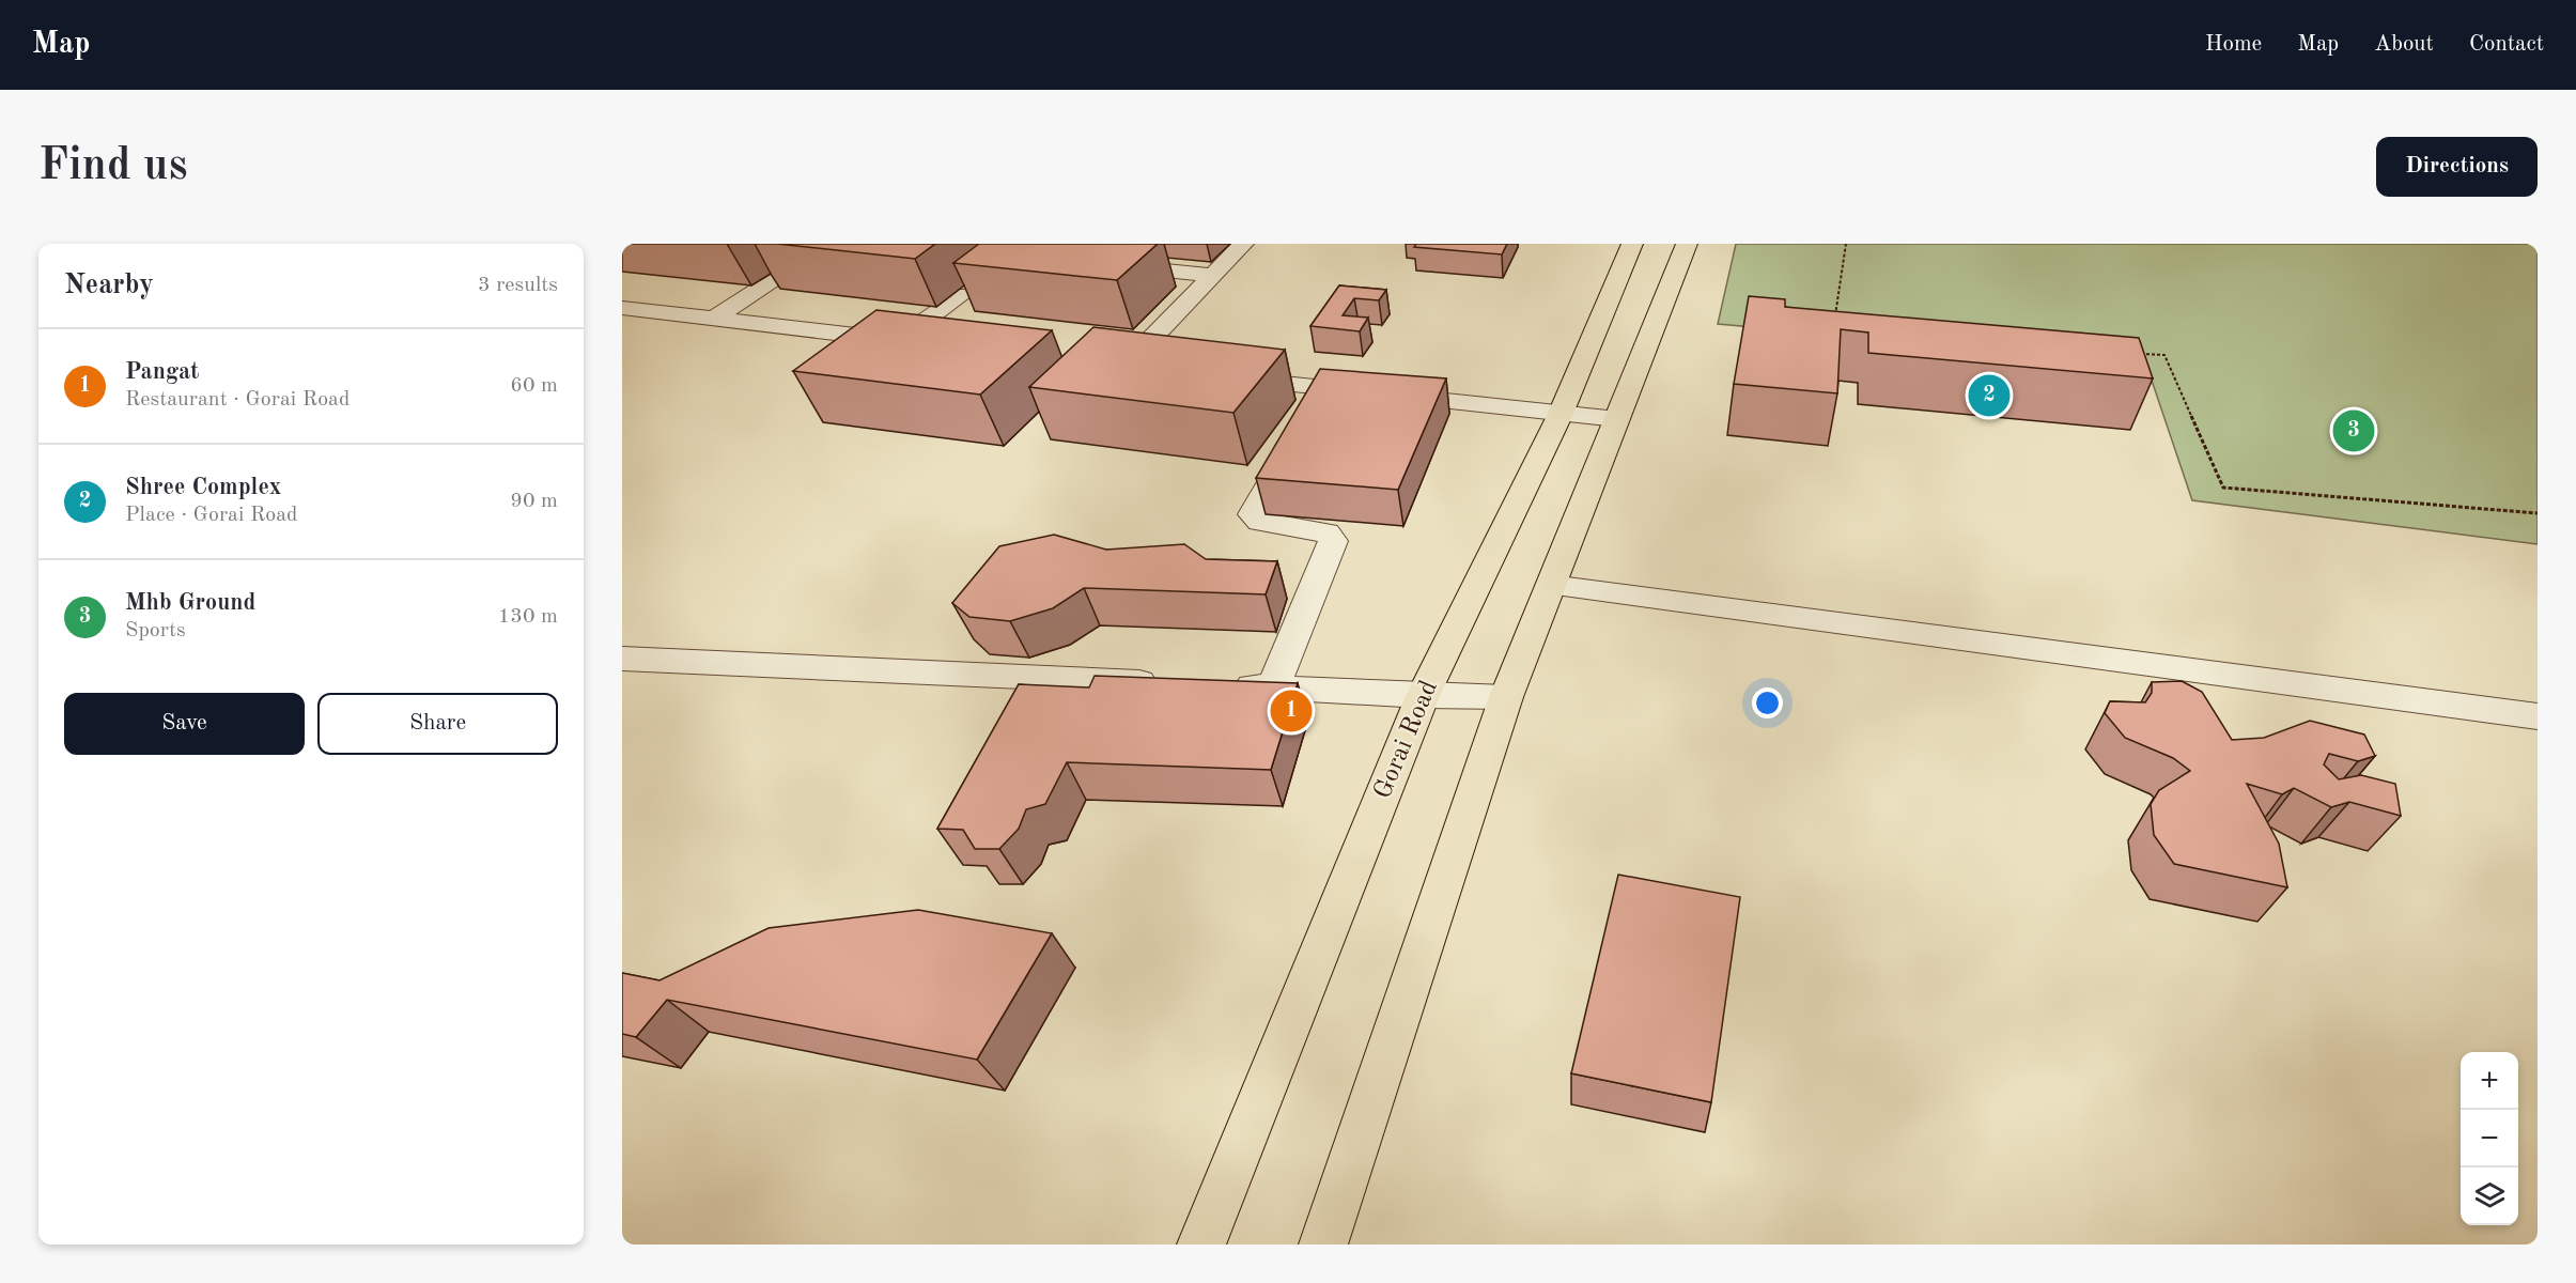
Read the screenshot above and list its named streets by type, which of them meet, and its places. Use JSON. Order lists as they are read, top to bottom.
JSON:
{
  "streets": {
    "main road": ["Gorai Road"]
  },
  "page": {
    "header": "Map",
    "nav": [
      "Home",
      "Map",
      "About",
      "Contact"
    ],
    "buttons": [
      "Directions",
      ["Save", "Share"]
    ],
    "title": "Find us",
    "heading": ["Nearby", "3 results"],
    "list": [
      {
        "mark": "1",
        "name": "Pangat",
        "note": "Restaurant · Gorai Road",
        "value": "60 m"
      },
      {
        "mark": "2",
        "name": "Shree Complex",
        "note": "Place · Gorai Road",
        "value": "90 m"
      },
      {
        "mark": "3",
        "name": "Mhb Ground",
        "note": "Sports",
        "value": "130 m"
      }
    ],
    "pins": ["2", "3", "1"],
    "map_buttons": ["+", "−"]
  }
}
